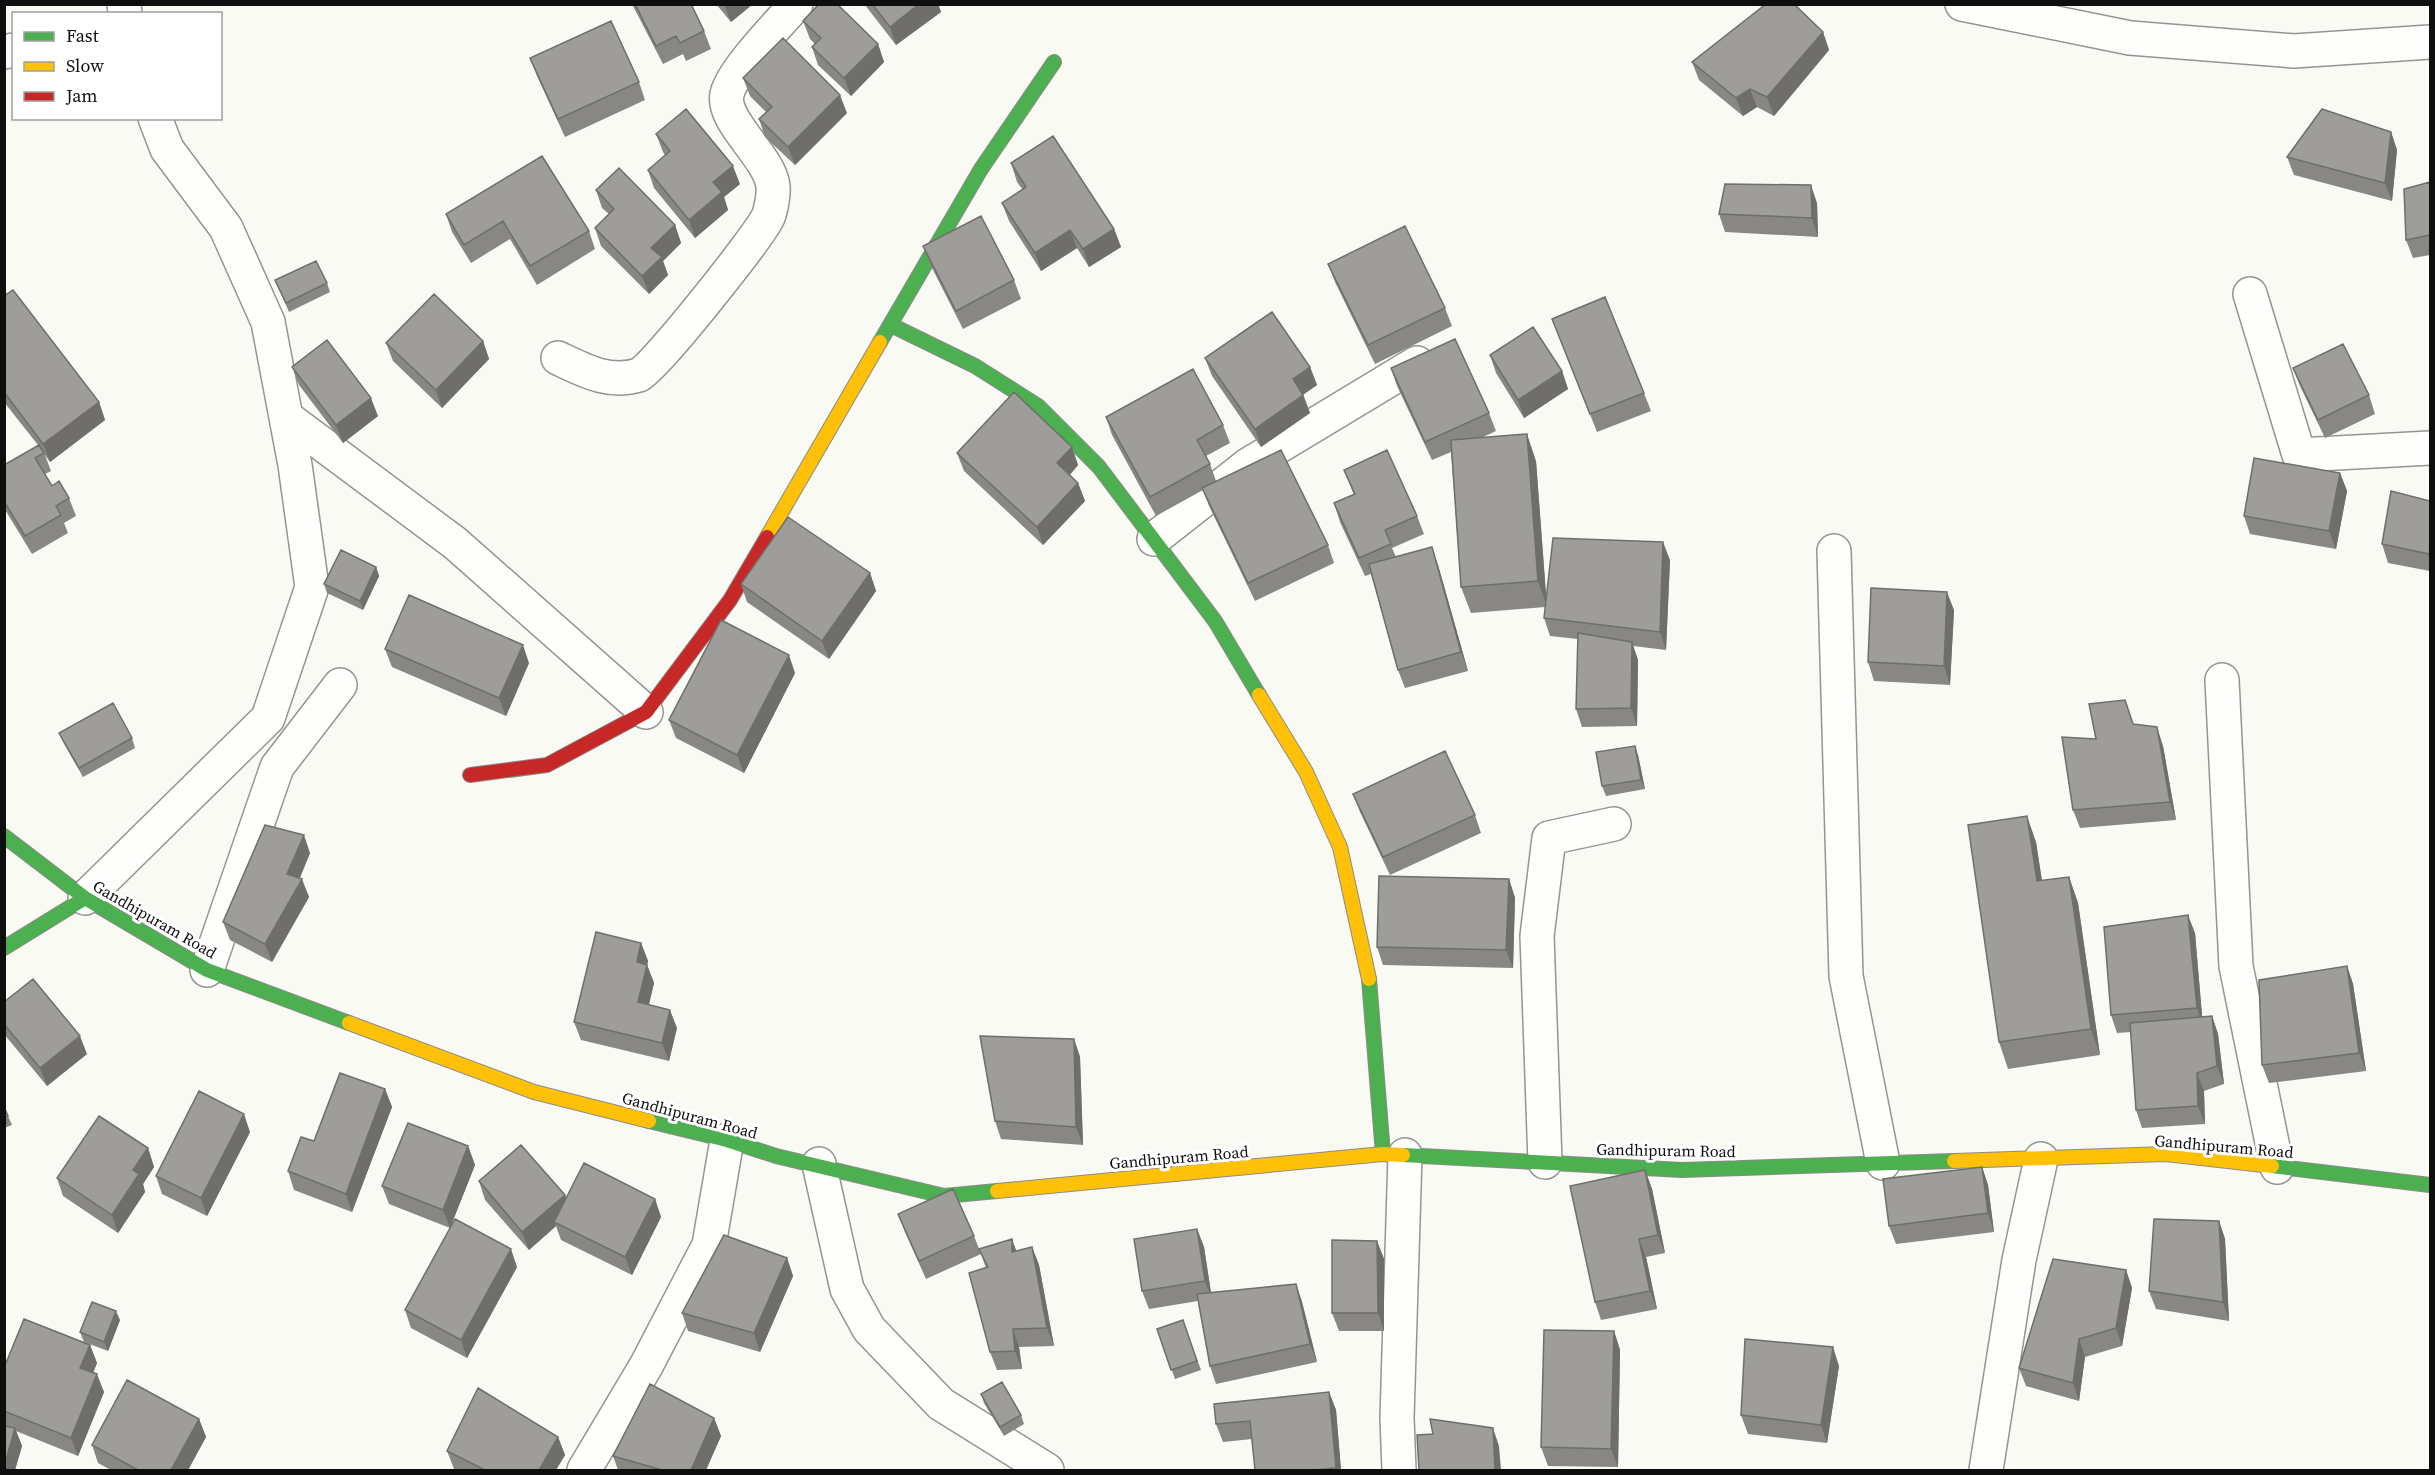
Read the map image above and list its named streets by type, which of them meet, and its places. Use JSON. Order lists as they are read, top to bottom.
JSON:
{
  "streets": {
    "street": ["Gandhipuram Road"]
  },
  "legend": ["Fast", "Slow", "Jam"]
}
